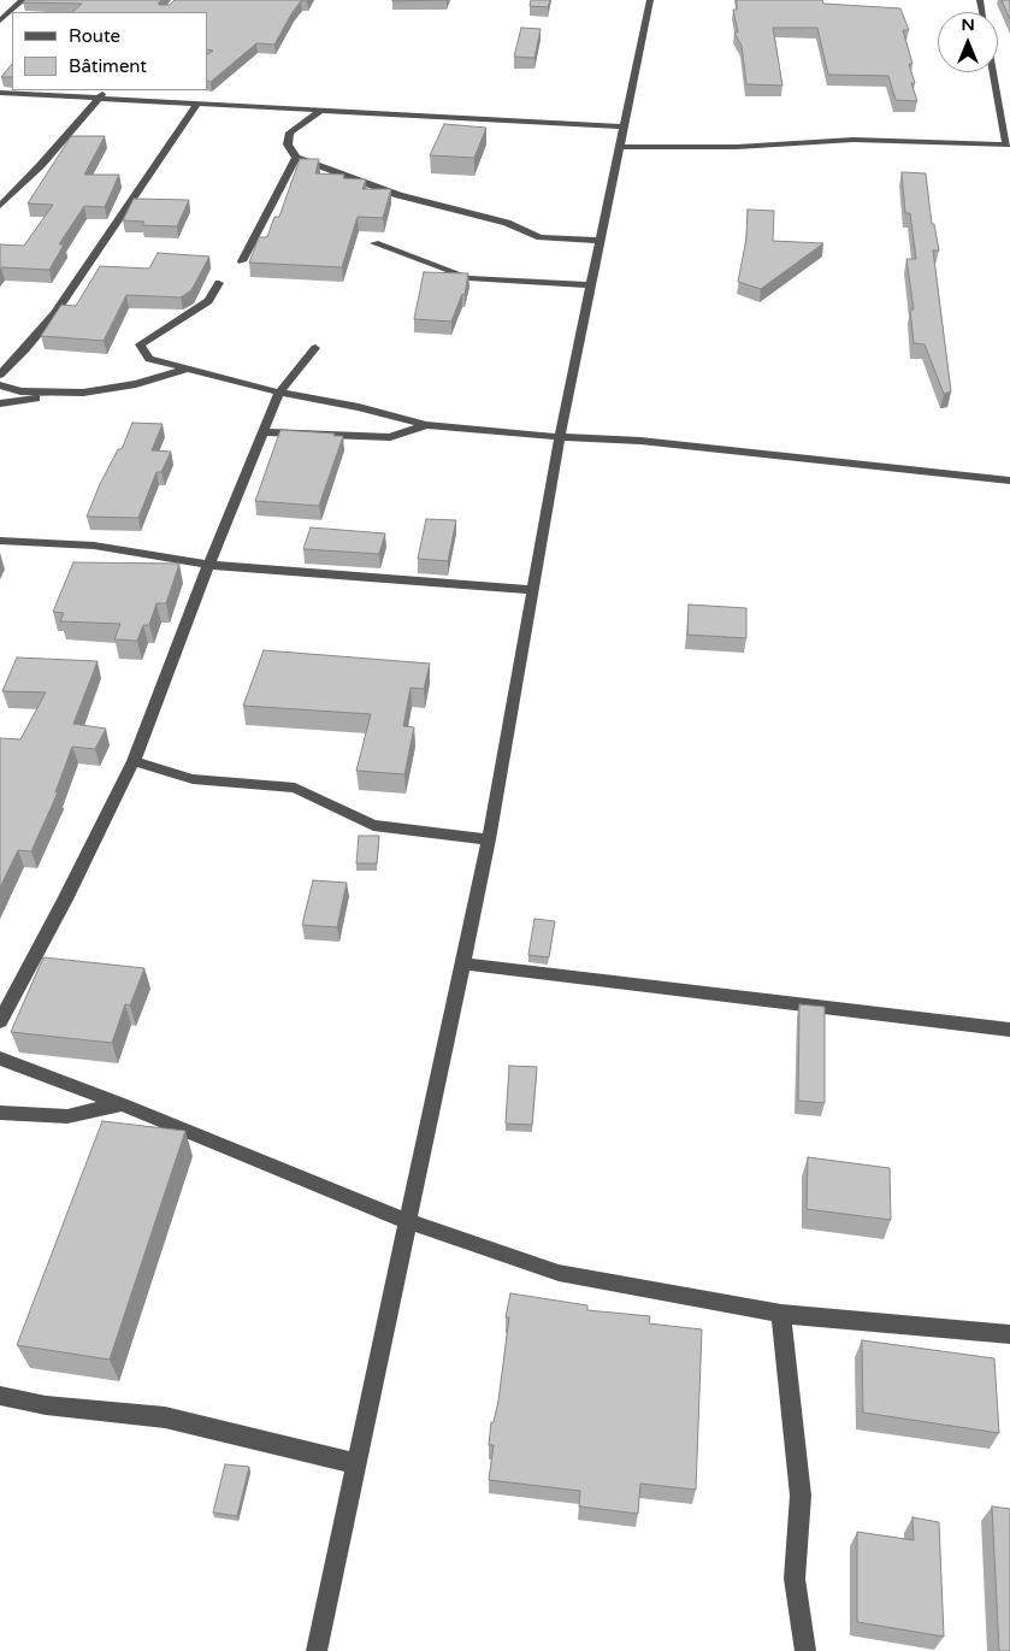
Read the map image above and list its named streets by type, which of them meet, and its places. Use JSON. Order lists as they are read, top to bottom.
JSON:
{
  "legend": ["Route", "Bâtiment"],
  "north": "top"
}
